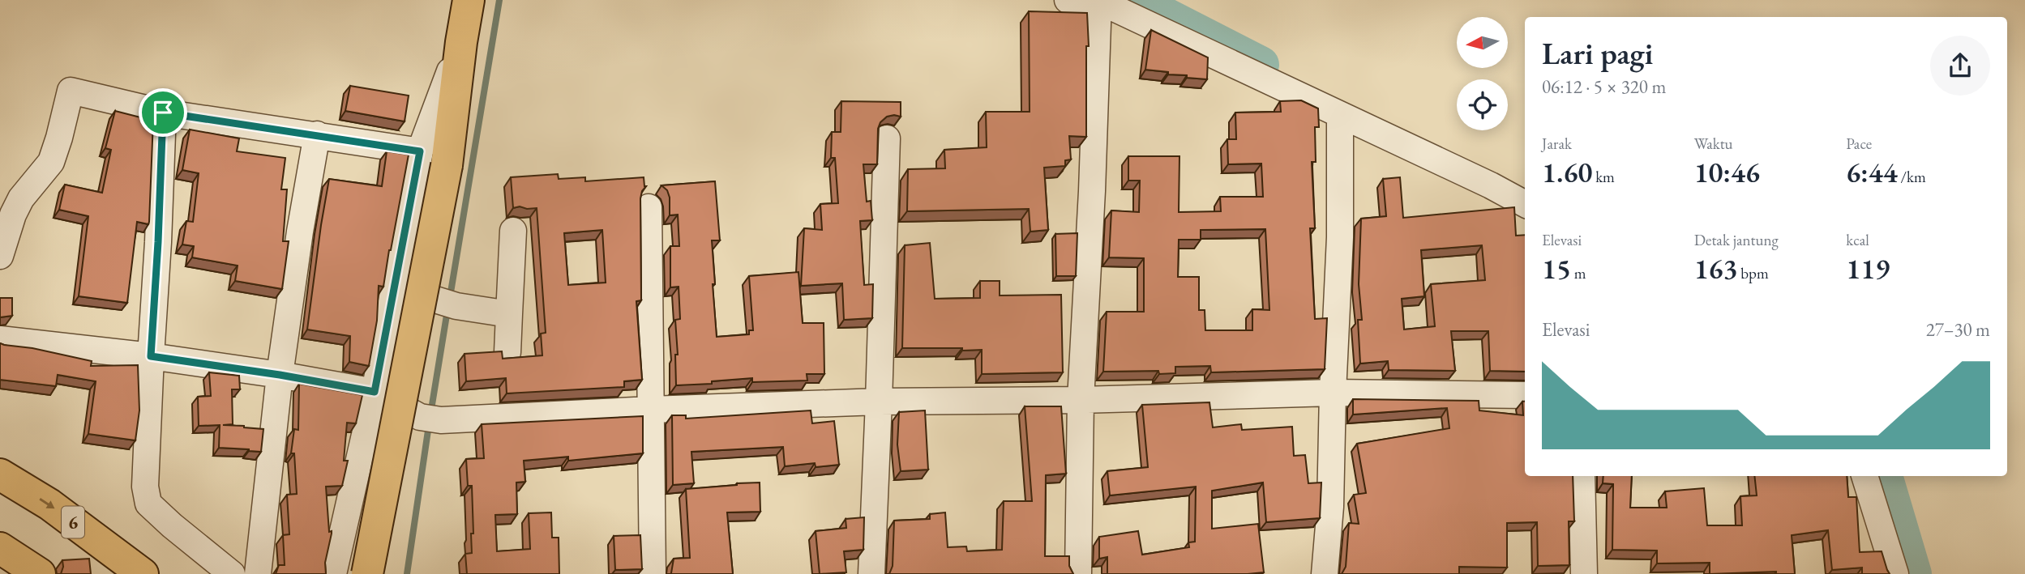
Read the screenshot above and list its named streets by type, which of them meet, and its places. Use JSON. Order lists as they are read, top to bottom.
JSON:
{
  "streets": {
    "main road": ["6"]
  },
  "north": "left",
  "page": {
    "heading": ["Lari pagi", "06:12 · 5 × 320 m"],
    "stats": [
      ["Jarak", "1.60 km"],
      ["Waktu", "10:46"],
      ["Pace", "6:44 /km"],
      ["Elevasi", "15 m"],
      ["Detak jantung", "163 bpm"],
      ["kcal", "119"]
    ],
    "chart": ["Elevasi", "27–30 m"]
  }
}
